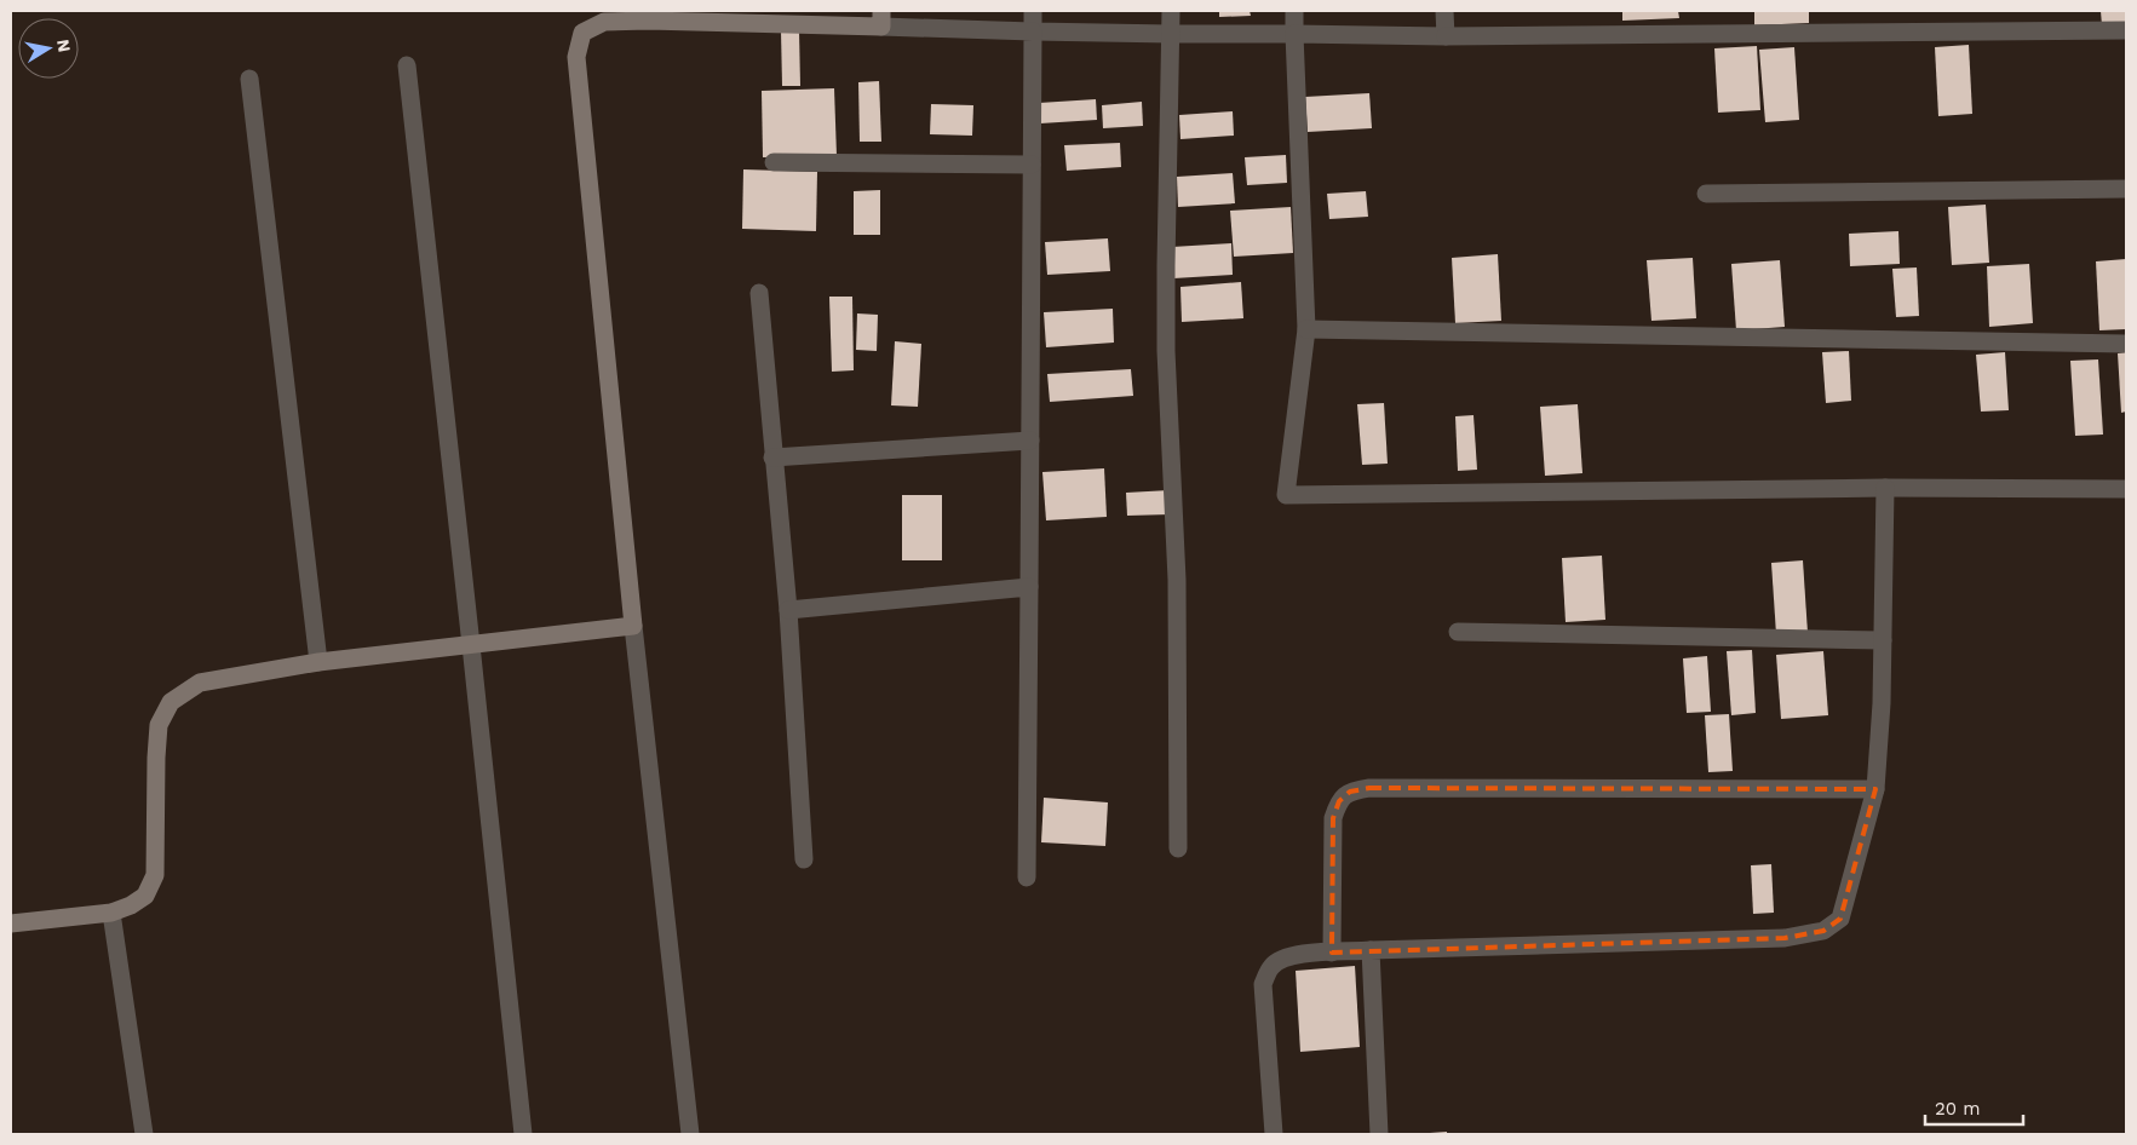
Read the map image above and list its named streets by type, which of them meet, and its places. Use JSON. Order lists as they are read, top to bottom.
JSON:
{
  "scale_bar": "20 m",
  "north": "right"
}
